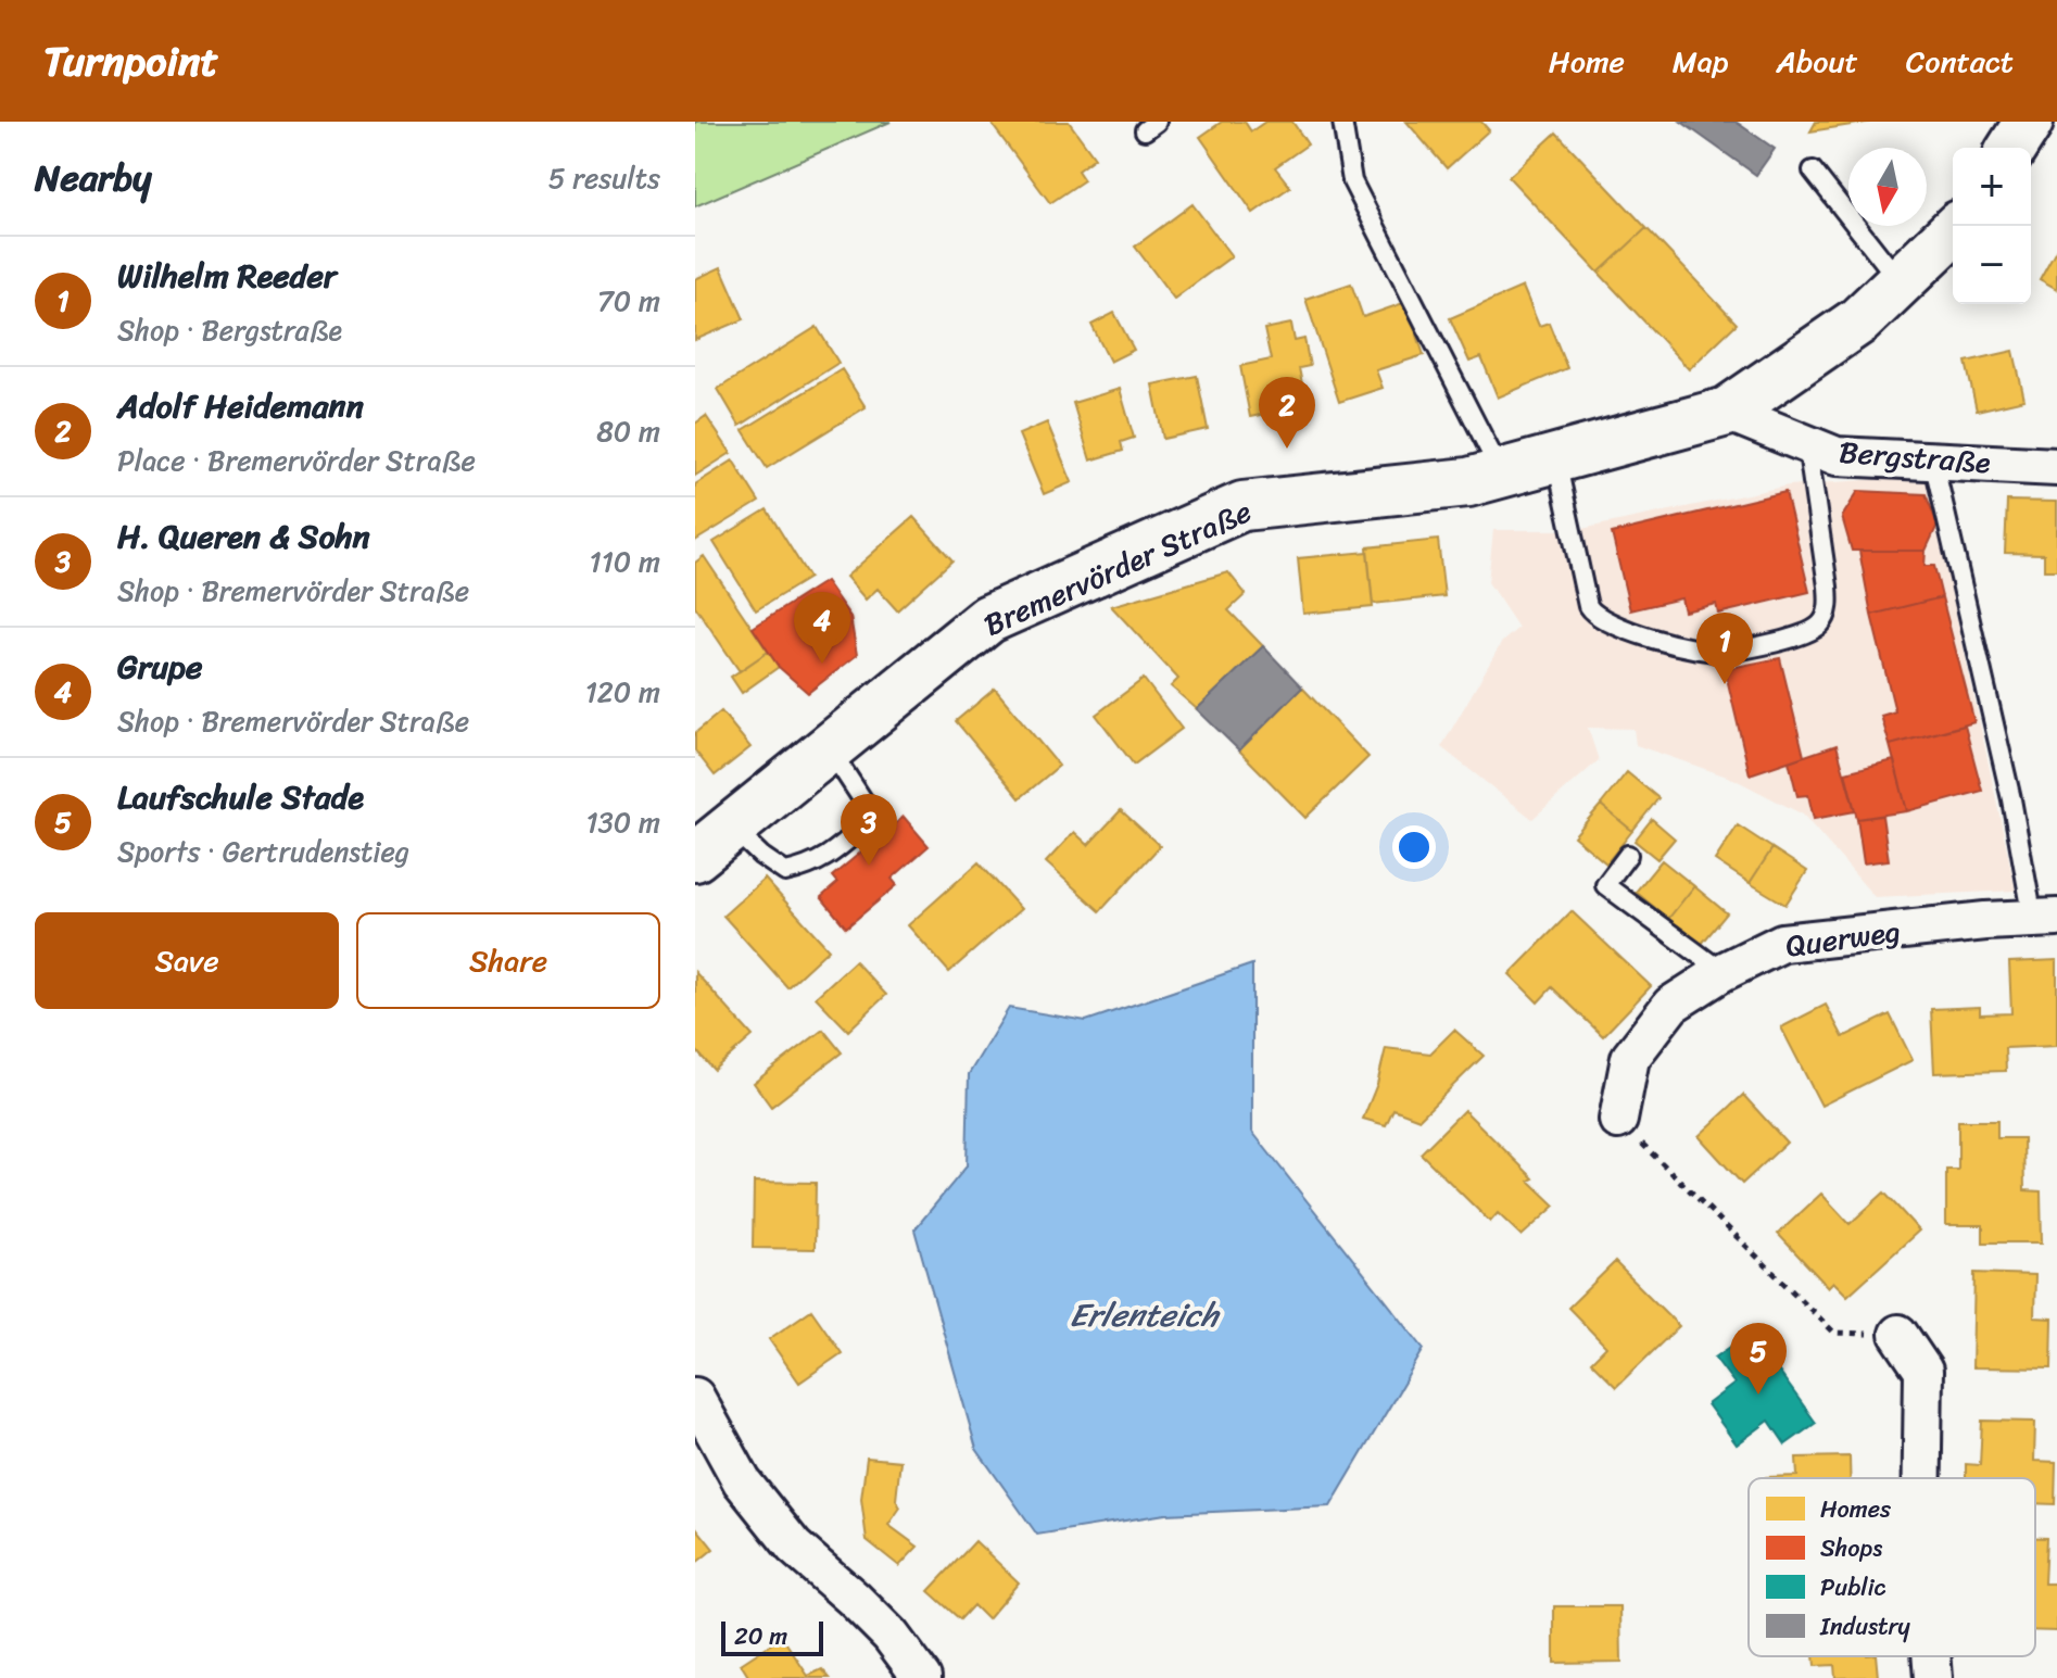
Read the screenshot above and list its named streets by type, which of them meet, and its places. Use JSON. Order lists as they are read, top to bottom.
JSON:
{
  "streets": {
    "main road": ["Bremervörder Straße"],
    "street": ["Bergstraße", "Querweg"]
  },
  "crossings": [
    ["Bergstraße", "Bremervörder Straße"]
  ],
  "water": ["Erlenteich"],
  "legend": [
    "Homes",
    "Shops",
    "Public",
    "Industry"
  ],
  "scale_bar": "20 m",
  "north": "bottom",
  "page": {
    "header": "Turnpoint",
    "nav": [
      "Home",
      "Map",
      "About",
      "Contact"
    ],
    "heading": ["Nearby", "5 results"],
    "map_buttons": ["+", "−"],
    "list": [
      {
        "mark": "1",
        "name": "Wilhelm Reeder",
        "note": "Shop · Bergstraße",
        "value": "70 m"
      },
      {
        "mark": "2",
        "name": "Adolf Heidemann",
        "note": "Place · Bremervörder Straße",
        "value": "80 m"
      },
      {
        "mark": "3",
        "name": "H. Queren & Sohn",
        "note": "Shop · Bremervörder Straße",
        "value": "110 m"
      },
      {
        "mark": "4",
        "name": "Grupe",
        "note": "Shop · Bremervörder Straße",
        "value": "120 m"
      },
      {
        "mark": "5",
        "name": "Laufschule Stade",
        "note": "Sports · Gertrudenstieg",
        "value": "130 m"
      }
    ],
    "pins": [
      "2",
      "4",
      "1",
      "3",
      "5"
    ],
    "buttons": ["Save", "Share"],
    "scale": "20 m"
  }
}
